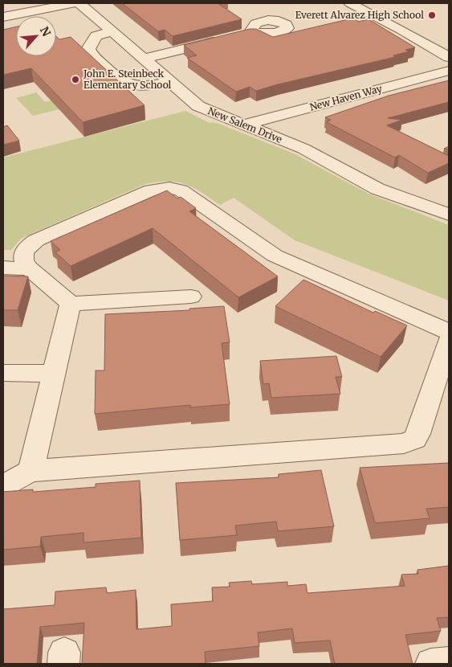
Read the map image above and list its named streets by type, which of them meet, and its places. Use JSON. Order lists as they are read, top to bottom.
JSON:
{
  "streets": {
    "street": ["New Haven Way", "New Salem Drive"]
  },
  "crossings": [
    ["New Haven Way", "New Salem Drive"]
  ],
  "places": ["Everett Alvarez High School", "John E. Steinbeck Elementary School"],
  "north": "top right"
}
